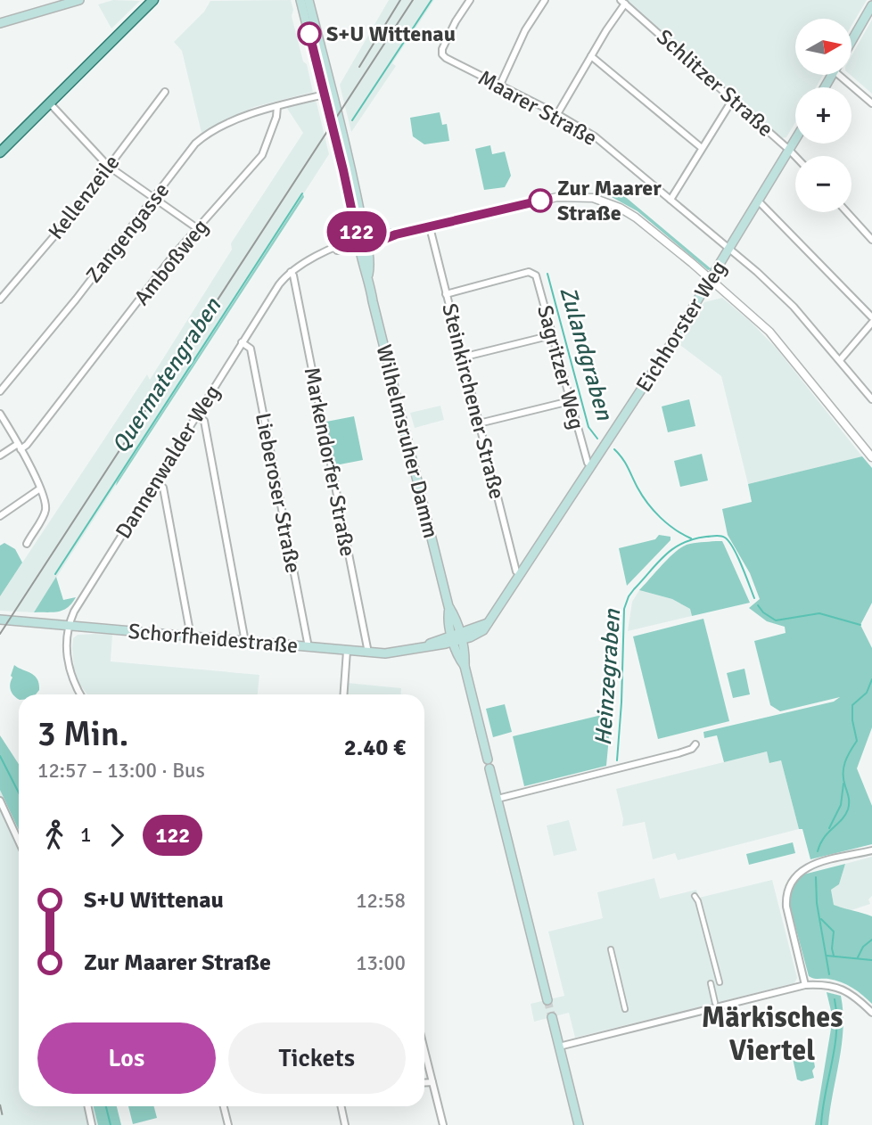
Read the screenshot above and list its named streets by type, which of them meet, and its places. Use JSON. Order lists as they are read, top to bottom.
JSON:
{
  "streets": {
    "main road": ["Eichhorster Weg", "Wilhelmsruher Damm", "Schorfheidestraße"],
    "street": [
      "Schlitzer Straße",
      "Maarer Straße",
      "Kellenzeile",
      "Zangengasse",
      "Amboßweg",
      "Sagritzer Weg",
      "Steinkirchener Straße",
      "Dannenwalder Weg",
      "Markendorfer Straße",
      "Lieberoser Straße"
    ]
  },
  "crossings": [
    ["Schlitzer Straße", "Eichhorster Weg"],
    ["Maarer Straße", "Eichhorster Weg"],
    ["Zangengasse", "Amboßweg"],
    ["Eichhorster Weg", "Sagritzer Weg"],
    ["Eichhorster Weg", "Steinkirchener Straße"],
    ["Eichhorster Weg", "Wilhelmsruher Damm"],
    ["Eichhorster Weg", "Schorfheidestraße"],
    ["Sagritzer Weg", "Steinkirchener Straße"],
    ["Wilhelmsruher Damm", "Dannenwalder Weg"],
    ["Wilhelmsruher Damm", "Schorfheidestraße"],
    ["Dannenwalder Weg", "Markendorfer Straße"],
    ["Dannenwalder Weg", "Lieberoser Straße"],
    ["Dannenwalder Weg", "Schorfheidestraße"],
    ["Markendorfer Straße", "Schorfheidestraße"],
    ["Lieberoser Straße", "Schorfheidestraße"]
  ],
  "districts": ["Märkisches Viertel"],
  "water": ["Zulandgraben", "Quermatengraben", "Heinzegraben"],
  "places": ["S+U Wittenau", "Zur Maarer Straße"],
  "lines": ["bus line 122"],
  "north": "right",
  "page": {
    "on_map": "122",
    "map_buttons": ["+", "−"],
    "heading": ["3 Min.", "12:57 – 13:00 · Bus", "2.40 €"],
    "legs": ["1", "122"],
    "list": [
      {
        "name": "S+U Wittenau",
        "value": "12:58"
      },
      {
        "name": "Zur Maarer Straße",
        "value": "13:00"
      }
    ],
    "buttons": ["Los", "Tickets"]
  }
}
